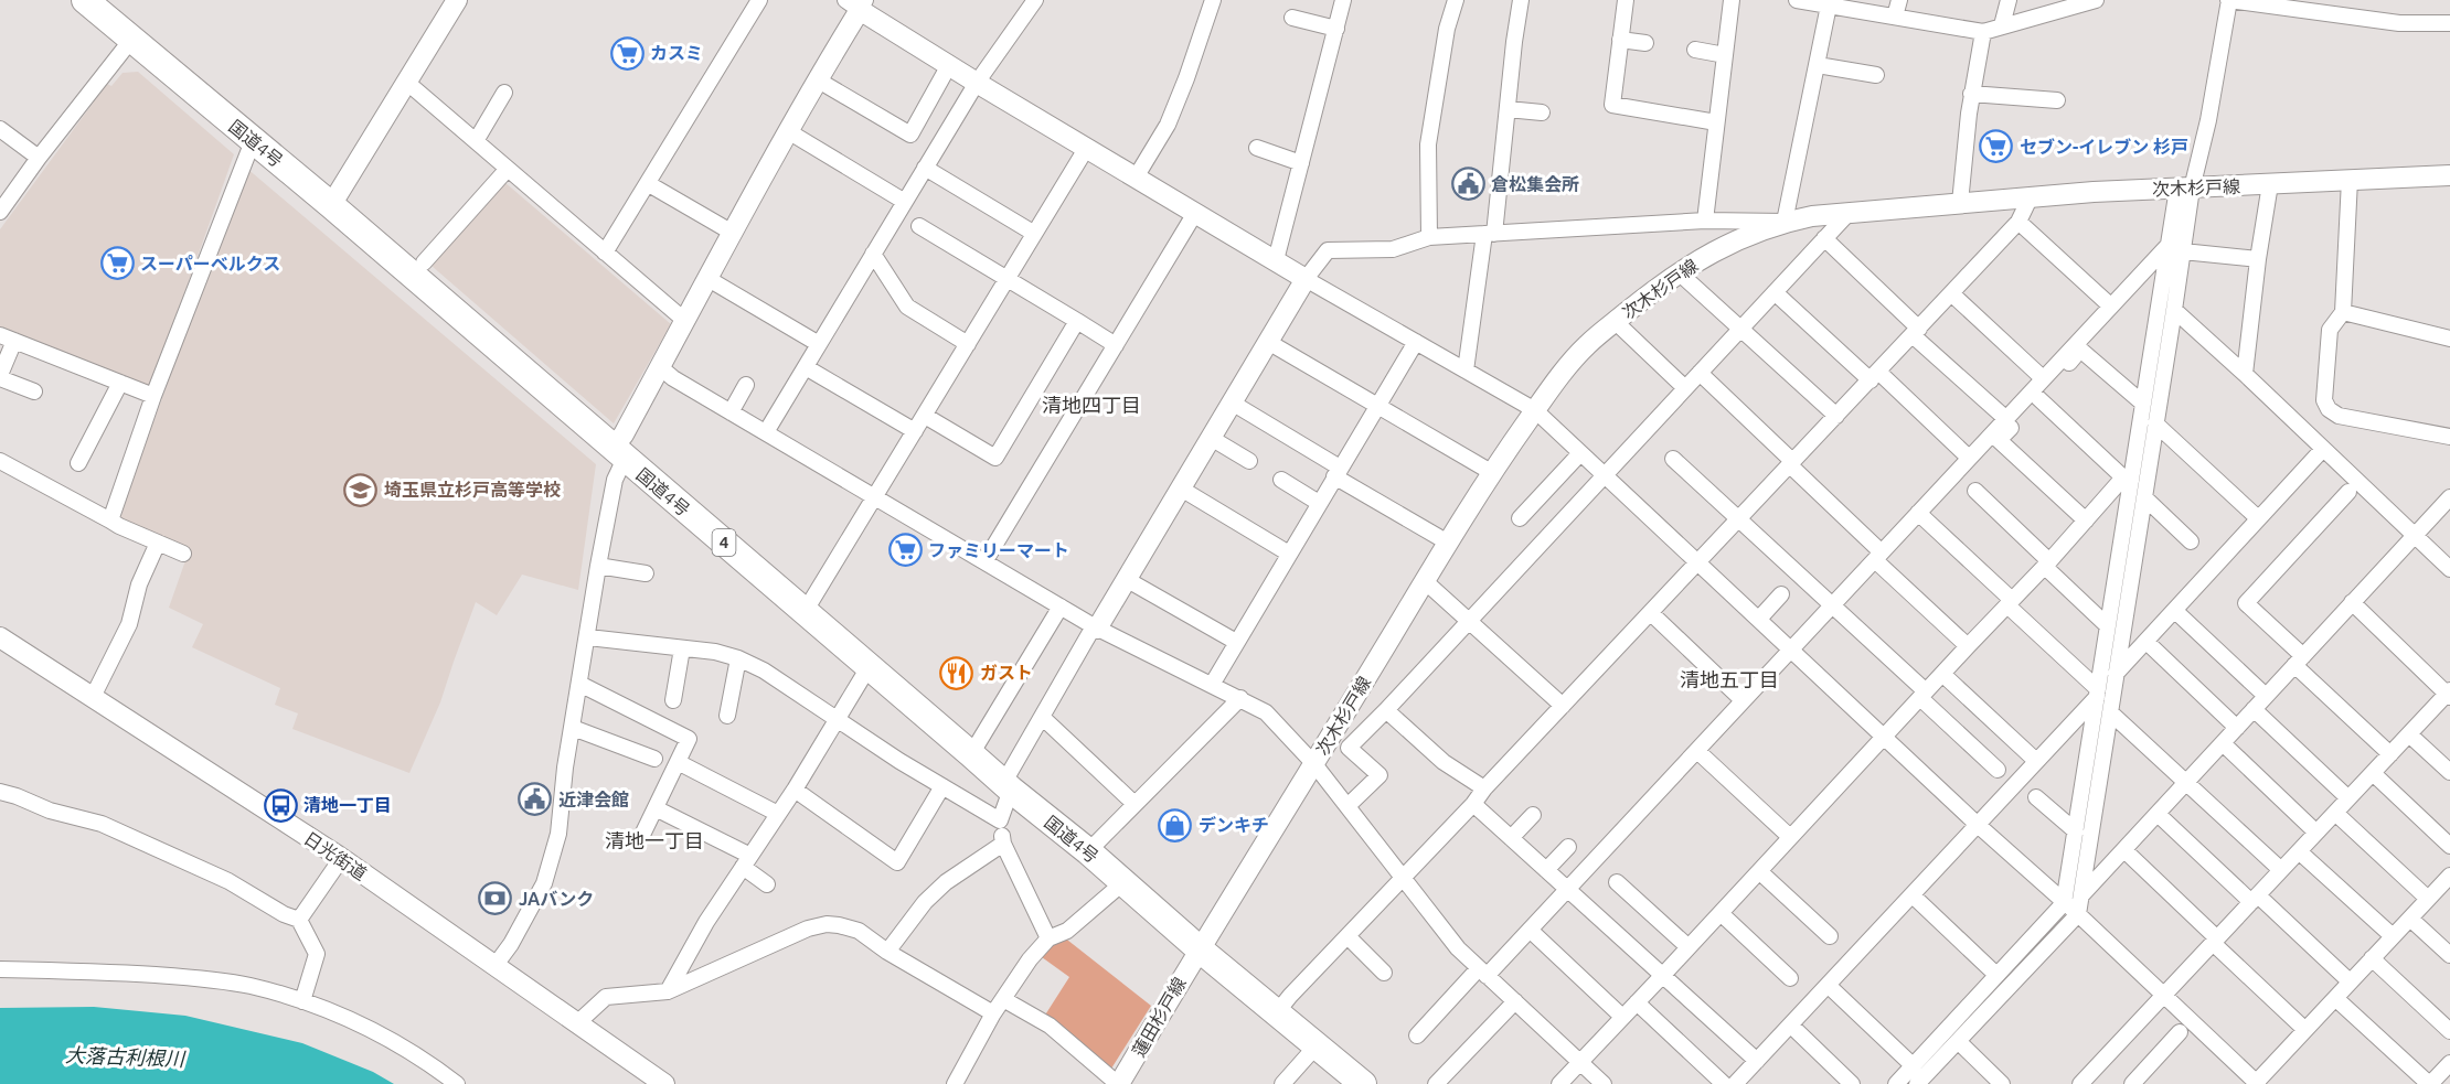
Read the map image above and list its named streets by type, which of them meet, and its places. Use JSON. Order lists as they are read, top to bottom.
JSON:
{
  "streets": {
    "highway": ["国道4号", "4"],
    "main road": ["次木杉戸線", "日光街道", "蓮田杉戸線"]
  },
  "crossings": [
    ["国道4号", "次木杉戸線"],
    ["国道4号", "蓮田杉戸線"],
    ["次木杉戸線", "蓮田杉戸線"]
  ],
  "districts": ["清地四丁目", "清地五丁目", "清地一丁目"],
  "water": ["大落古利根川"],
  "places": {
    "supermarket": [
      "カスミ",
      "セブン-イレブン 杉戸",
      "スーパーベルクス",
      "ファミリーマート"
    ],
    "public building": ["倉松集会所", "近津会館"],
    "school or university": ["埼玉県立杉戸高等学校"],
    "restaurant": ["ガスト"],
    "bus stop": ["清地一丁目"],
    "shop": ["デンキチ"],
    "bank": ["JAバンク"]
  }
}
